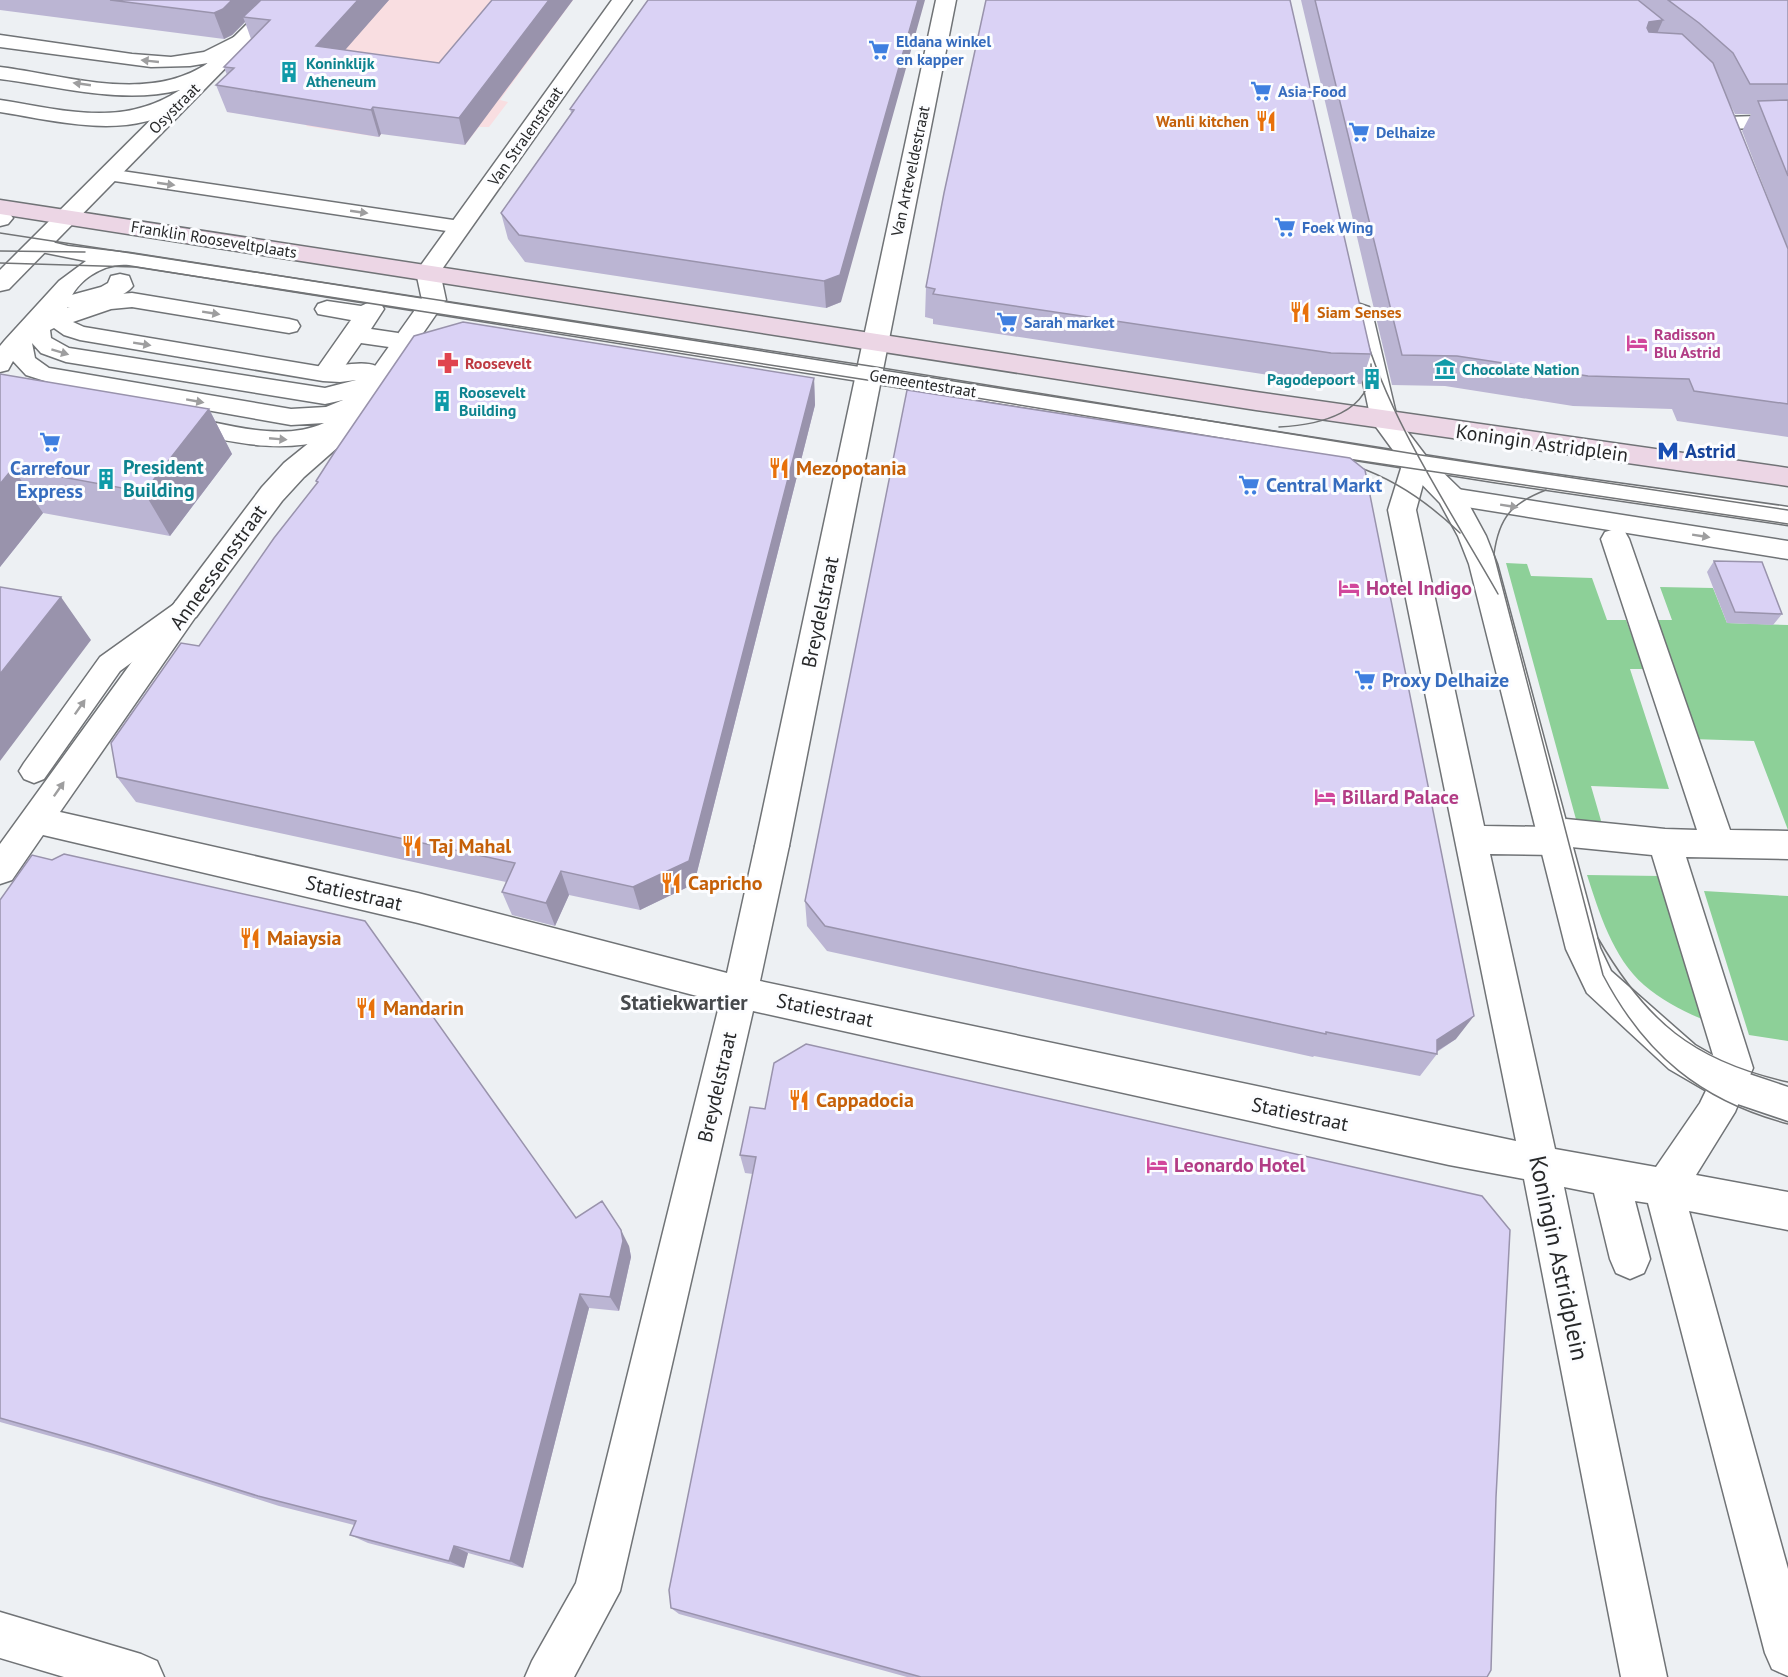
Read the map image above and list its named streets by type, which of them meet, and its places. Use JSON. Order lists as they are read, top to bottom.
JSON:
{
  "streets": {
    "main road": ["Franklin Rooseveltplaats", "Gemeentestraat", "Koningin Astridplein"],
    "street": [
      "Osystraat",
      "Van Stralenstraat",
      "Van Arteveldestraat",
      "Anneessensstraat",
      "Breydelstraat",
      "Statiestraat"
    ]
  },
  "crossings": [
    ["Osystraat", "Franklin Rooseveltplaats"],
    ["Van Stralenstraat", "Franklin Rooseveltplaats"],
    ["Van Stralenstraat", "Gemeentestraat"],
    ["Van Arteveldestraat", "Gemeentestraat"],
    ["Van Arteveldestraat", "Breydelstraat"],
    ["Franklin Rooseveltplaats", "Gemeentestraat"],
    ["Franklin Rooseveltplaats", "Anneessensstraat"],
    ["Gemeentestraat", "Koningin Astridplein"],
    ["Gemeentestraat", "Anneessensstraat"],
    ["Gemeentestraat", "Breydelstraat"],
    ["Koningin Astridplein", "Statiestraat"],
    ["Anneessensstraat", "Statiestraat"],
    ["Breydelstraat", "Statiestraat"]
  ],
  "one_way": ["Anneessensstraat"],
  "districts": ["Statiekwartier"],
  "places": {
    "supermarket": [
      "Eldana winkel en kapper",
      "Asia-Food",
      "Delhaize",
      "Foek Wing",
      "Sarah market",
      "Carrefour Express",
      "Central Markt",
      "Proxy Delhaize"
    ],
    "building": [
      "Koninklijk Atheneum",
      "Pagodepoort",
      "Roosevelt Building",
      "President Building"
    ],
    "restaurant": [
      "Wanli kitchen",
      "Siam Senses",
      "Mezopotania",
      "Taj Mahal",
      "Capricho",
      "Maiaysia",
      "Mandarin",
      "Cappadocia"
    ],
    "hotel": [
      "Radisson Blu Astrid",
      "Hotel Indigo",
      "Billard Palace",
      "Leonardo Hotel"
    ],
    "pharmacy": ["Roosevelt"],
    "museum": ["Chocolate Nation"],
    "metro station": ["Astrid"]
  }
}
